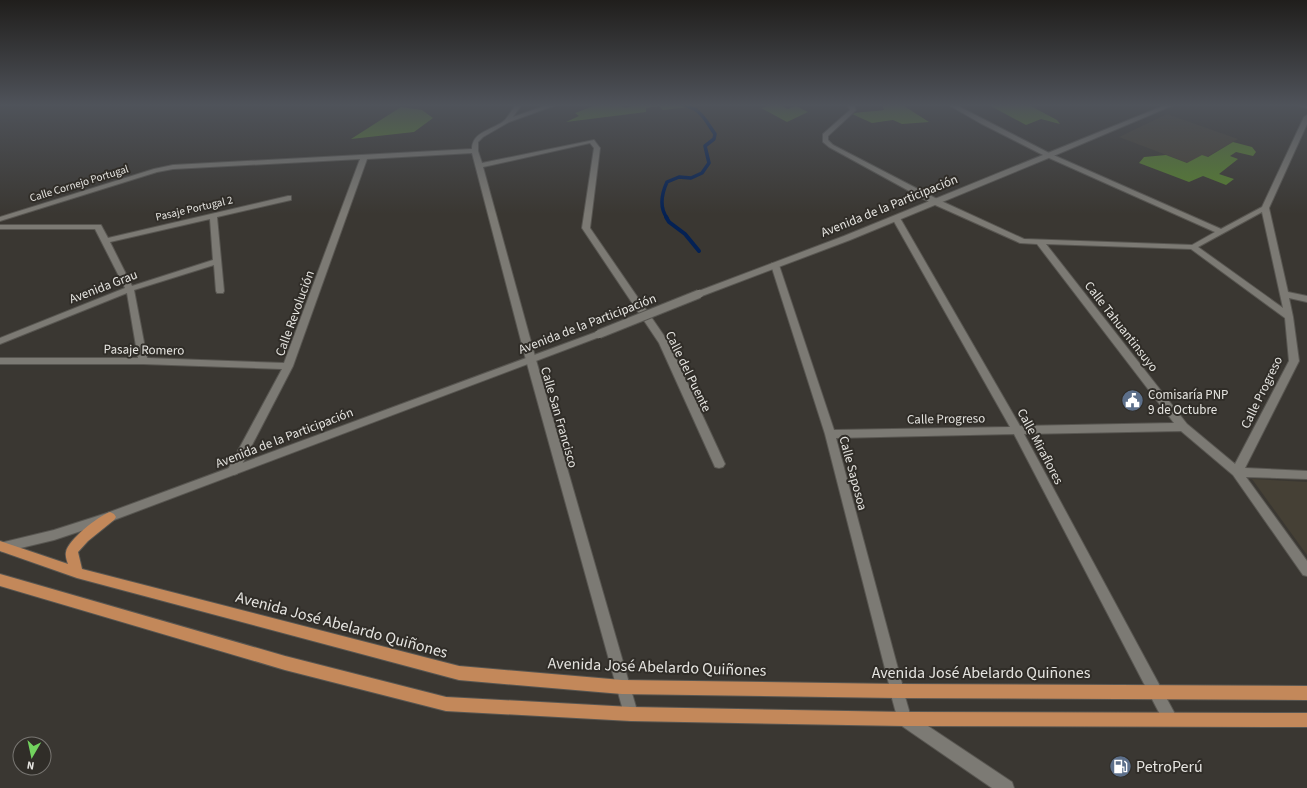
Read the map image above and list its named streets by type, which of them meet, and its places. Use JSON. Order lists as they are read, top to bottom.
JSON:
{
  "streets": {
    "main road": ["Avenida José Abelardo Quiñones"],
    "street": [
      "Calle Cornejo Portugal",
      "Avenida de la Participación",
      "Pasaje Portugal 2",
      "Avenida Grau",
      "Calle Revolución",
      "Calle Tahuantinsuyo",
      "Pasaje Romero",
      "Calle del Puente",
      "Calle Progreso",
      "Calle San Francisco",
      "Calle Miraflores",
      "Calle Saposoa"
    ]
  },
  "crossings": [
    ["Calle Cornejo Portugal", "Calle Revolución"],
    ["Calle Cornejo Portugal", "Calle San Francisco"],
    ["Avenida de la Participación", "Calle Revolución"],
    ["Avenida de la Participación", "Calle San Francisco"],
    ["Avenida de la Participación", "Calle Miraflores"],
    ["Avenida de la Participación", "Calle Saposoa"],
    ["Avenida de la Participación", "Avenida José Abelardo Quiñones"],
    ["Calle Revolución", "Pasaje Romero"],
    ["Calle Tahuantinsuyo", "Calle Progreso"],
    ["Calle del Puente", "Calle San Francisco"],
    ["Calle Progreso", "Calle Miraflores"],
    ["Calle Progreso", "Calle Saposoa"],
    ["Calle San Francisco", "Avenida José Abelardo Quiñones"],
    ["Calle Miraflores", "Avenida José Abelardo Quiñones"],
    ["Calle Saposoa", "Avenida José Abelardo Quiñones"]
  ],
  "places": {
    "public building": ["Comisaría PNP 9 de Octubre"],
    "fuel station": ["PetroPerú"]
  },
  "north": "bottom"
}
